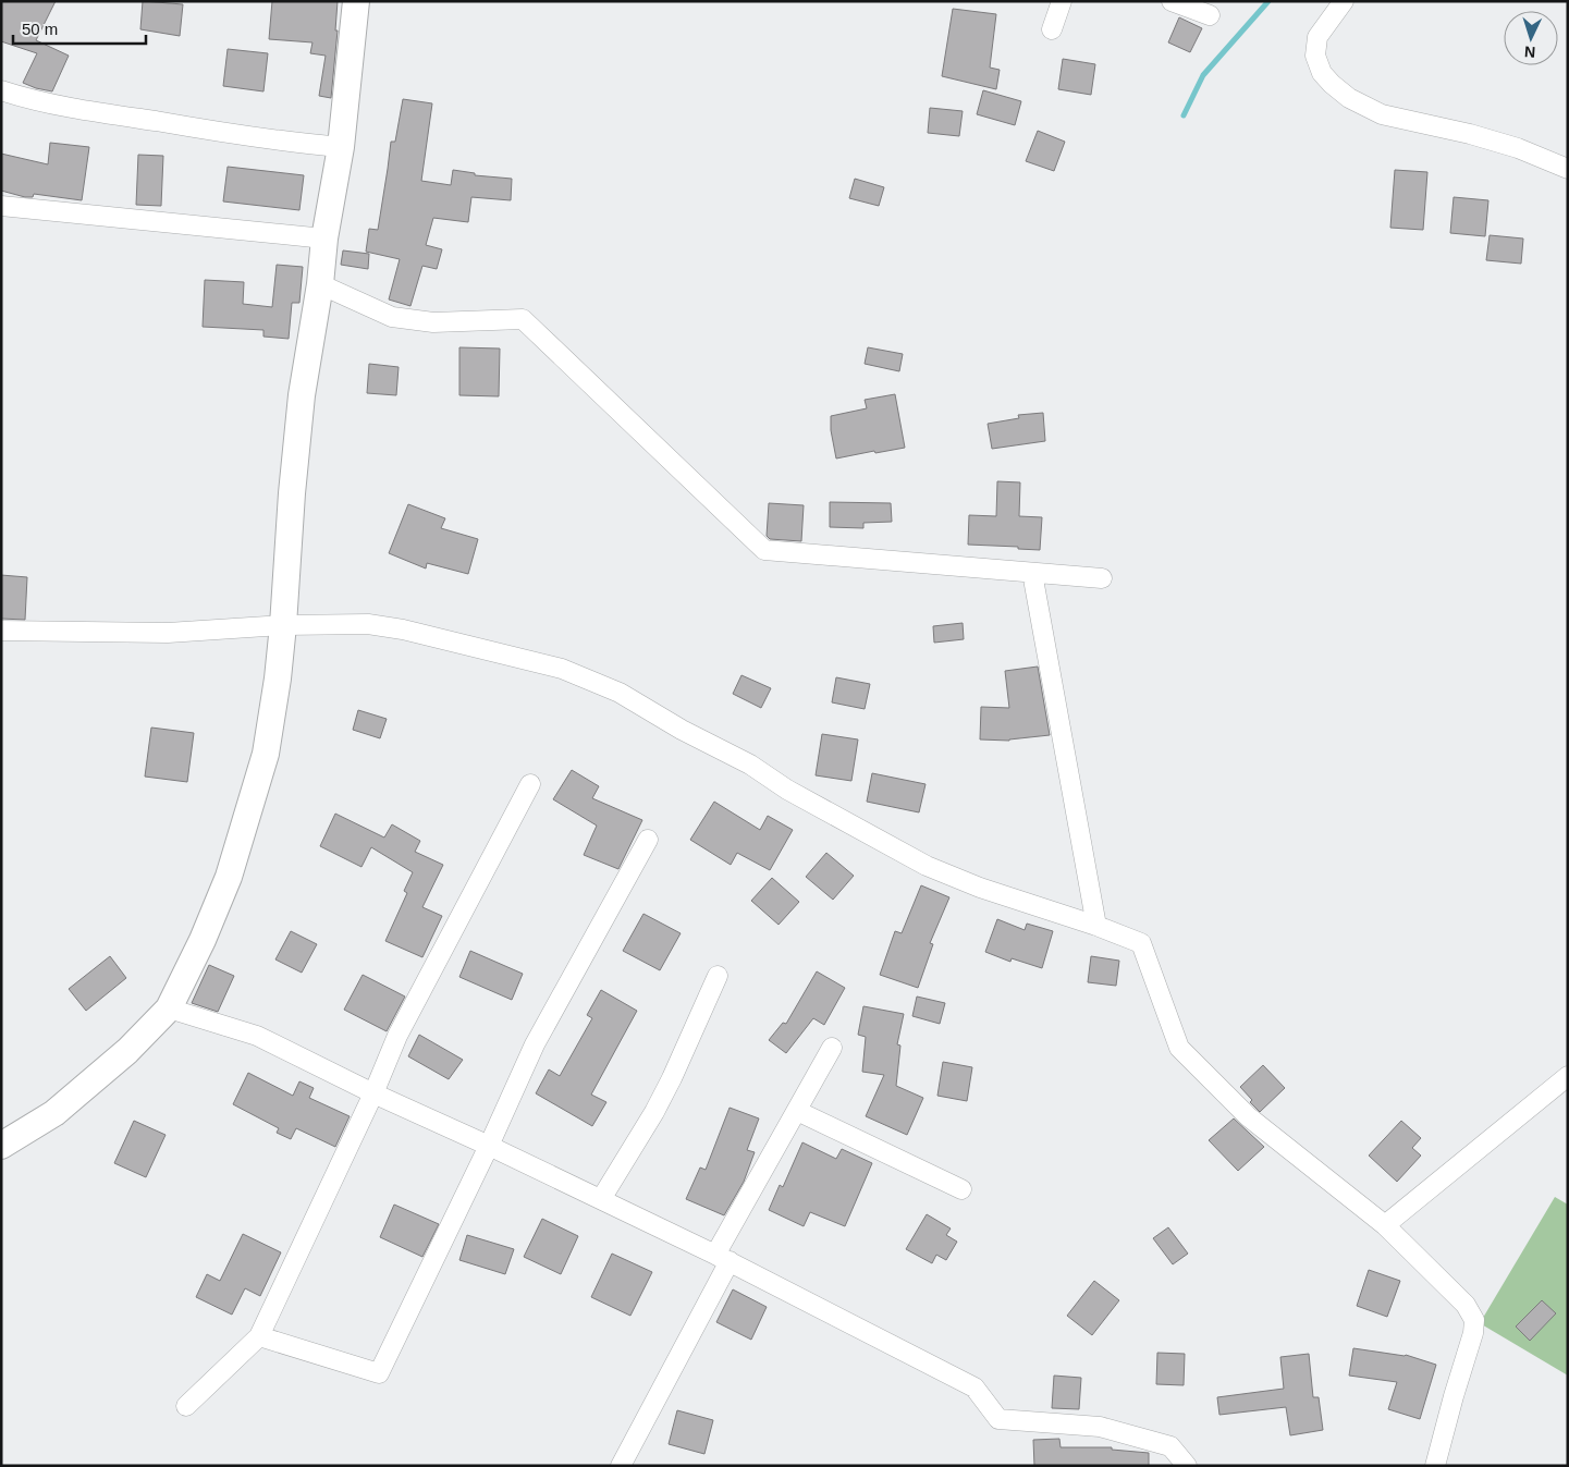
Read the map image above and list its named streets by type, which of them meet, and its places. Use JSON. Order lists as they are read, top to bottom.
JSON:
{
  "scale_bar": "50 m",
  "north": "bottom"
}
